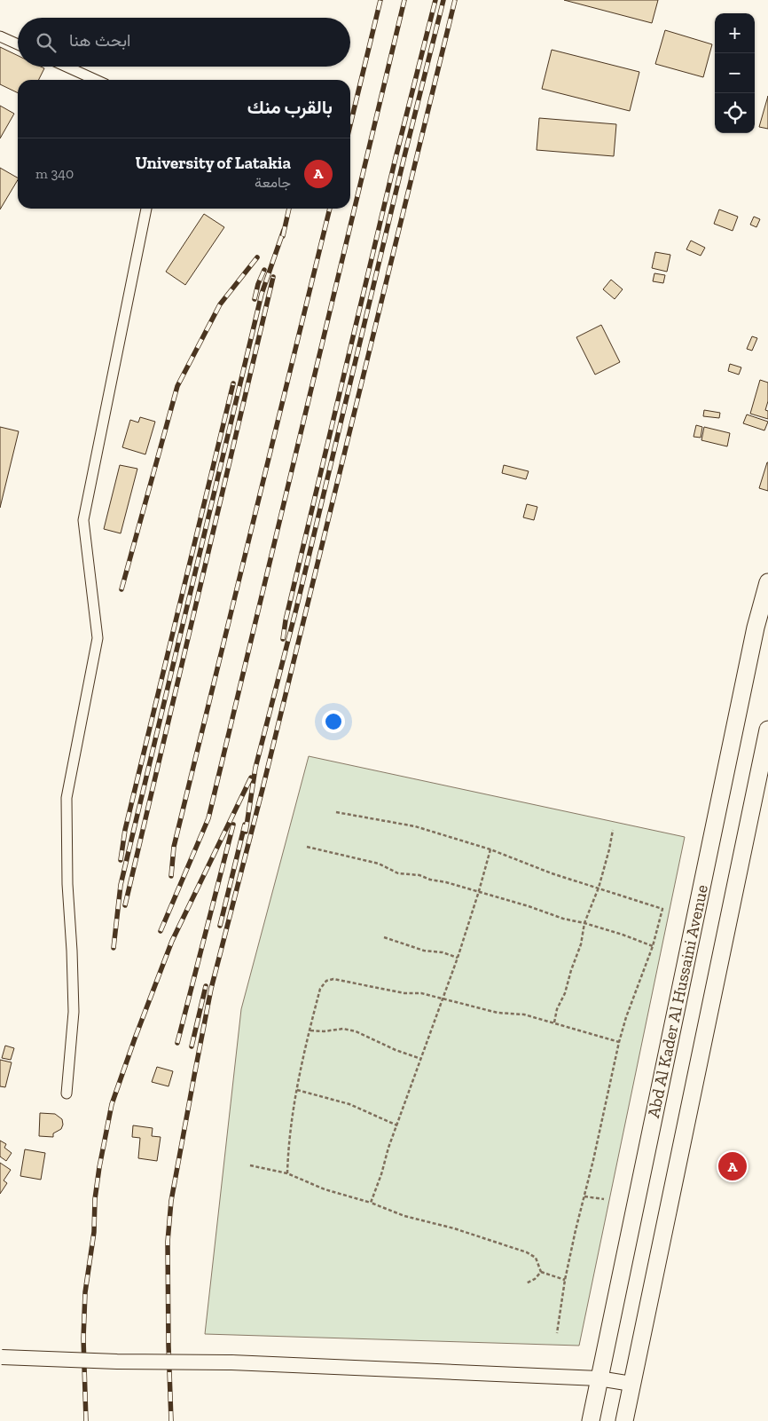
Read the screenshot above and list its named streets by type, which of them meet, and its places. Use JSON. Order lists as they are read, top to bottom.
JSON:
{
  "streets": {
    "main road": ["Abd Al Kader Al Hussaini Avenue"]
  },
  "page": {
    "map_buttons": ["+", "−"],
    "search": "ابحث هنا",
    "heading": "بالقرب منك",
    "list": [
      {
        "mark": "A",
        "name": "University of Latakia",
        "note": "جامعة",
        "value": "340 m"
      }
    ],
    "pins": "A"
  }
}
